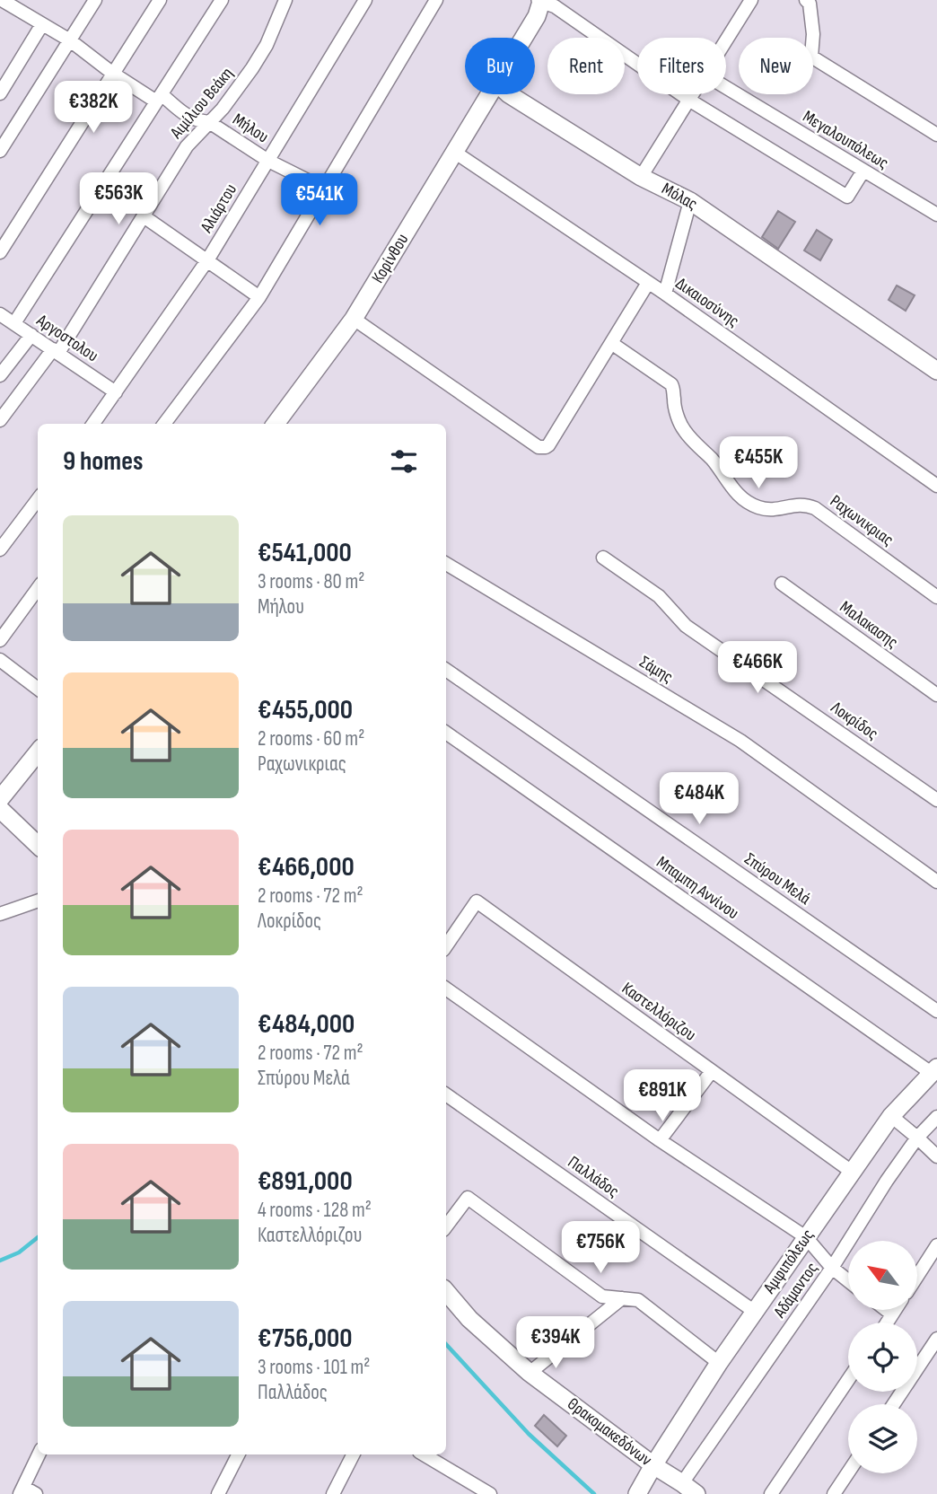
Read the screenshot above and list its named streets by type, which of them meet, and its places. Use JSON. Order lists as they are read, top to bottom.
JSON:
{
  "streets": {
    "street": [
      "Αιμίλιου Βεάκη",
      "Μήλου",
      "Μεγαλουπόλεως",
      "Μόλας",
      "Αλιάρτου",
      "Κορίνθου",
      "Δικαιοσύνης",
      "Αργοστολου",
      "Ραχωνικριας",
      "Μαλακασης",
      "Σάμης",
      "Λοκρίδος",
      "Σπύρου Μελά",
      "Μπαμπη Αννίνου",
      "Καστελλόριζου",
      "Παλλάδος",
      "Αμφιπόλεως",
      "Αδάμαντος",
      "Θρακομακεδόνων"
    ]
  },
  "crossings": [
    ["Αιμίλιου Βεάκη", "Μήλου"],
    ["Αιμίλιου Βεάκη", "Αργοστολου"],
    ["Μήλου", "Αλιάρτου"],
    ["Αλιάρτου", "Αργοστολου"],
    ["Κορίνθου", "Δικαιοσύνης"],
    ["Μπαμπη Αννίνου", "Αμφιπόλεως"],
    ["Καστελλόριζου", "Αμφιπόλεως"],
    ["Παλλάδος", "Αμφιπόλεως"],
    ["Αμφιπόλεως", "Θρακομακεδόνων"],
    ["Αδάμαντος", "Θρακομακεδόνων"]
  ],
  "north": "top left",
  "page": {
    "chip": [
      "Buy",
      "Rent",
      "Filters",
      "New"
    ],
    "price": [
      "€382K",
      "€563K",
      "€541K",
      "€455K",
      "€466K",
      "€484K",
      "€891K",
      "€756K",
      "€394K"
    ],
    "heading": "9 homes",
    "list": [
      {
        "name": "€541,000",
        "note": "3 rooms · 80 m² · Μήλου"
      },
      {
        "name": "€455,000",
        "note": "2 rooms · 60 m² · Ραχωνικριας"
      },
      {
        "name": "€466,000",
        "note": "2 rooms · 72 m² · Λοκρίδος"
      },
      {
        "name": "€484,000",
        "note": "2 rooms · 72 m² · Σπύρου Μελά"
      },
      {
        "name": "€891,000",
        "note": "4 rooms · 128 m² · Καστελλόριζου"
      },
      {
        "name": "€756,000",
        "note": "3 rooms · 101 m² · Παλλάδος"
      }
    ]
  }
}
